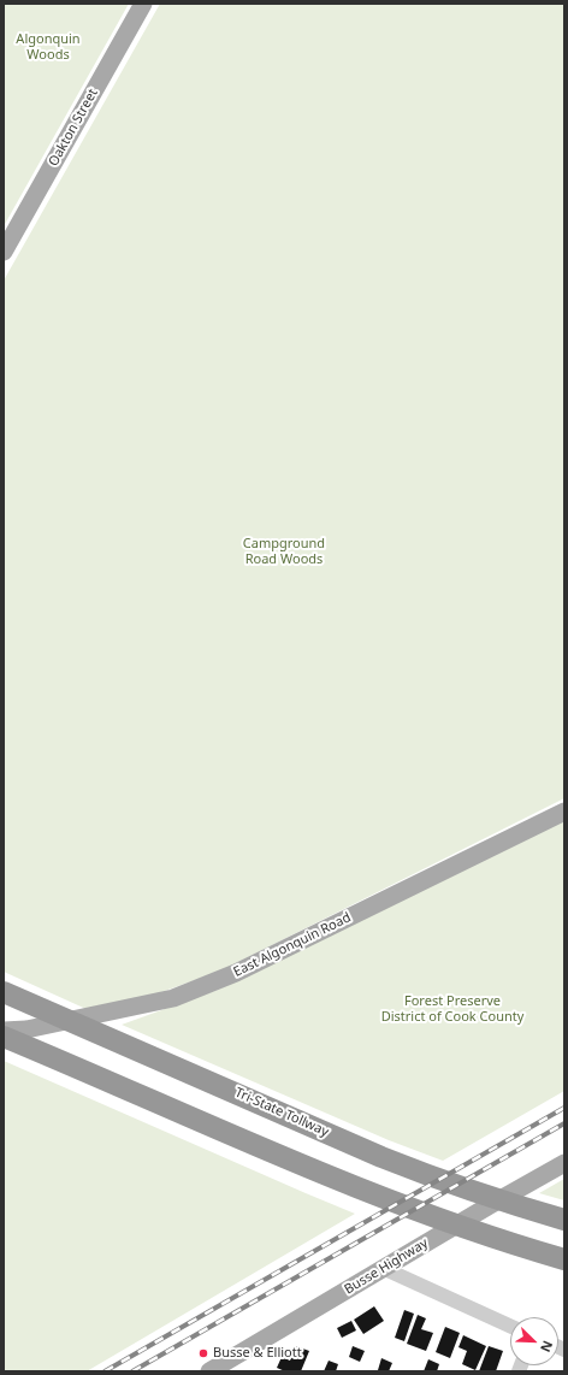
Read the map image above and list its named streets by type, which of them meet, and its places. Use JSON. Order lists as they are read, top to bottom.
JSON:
{
  "streets": {
    "highway": ["Tri-State Tollway"],
    "main road": ["Oakton Street", "East Algonquin Road", "Busse Highway"]
  },
  "parks": ["Algonquin Woods", "Campground Road Woods", "Forest Preserve District of Cook County"],
  "places": ["Busse & Elliott"],
  "north": "bottom right"
}
